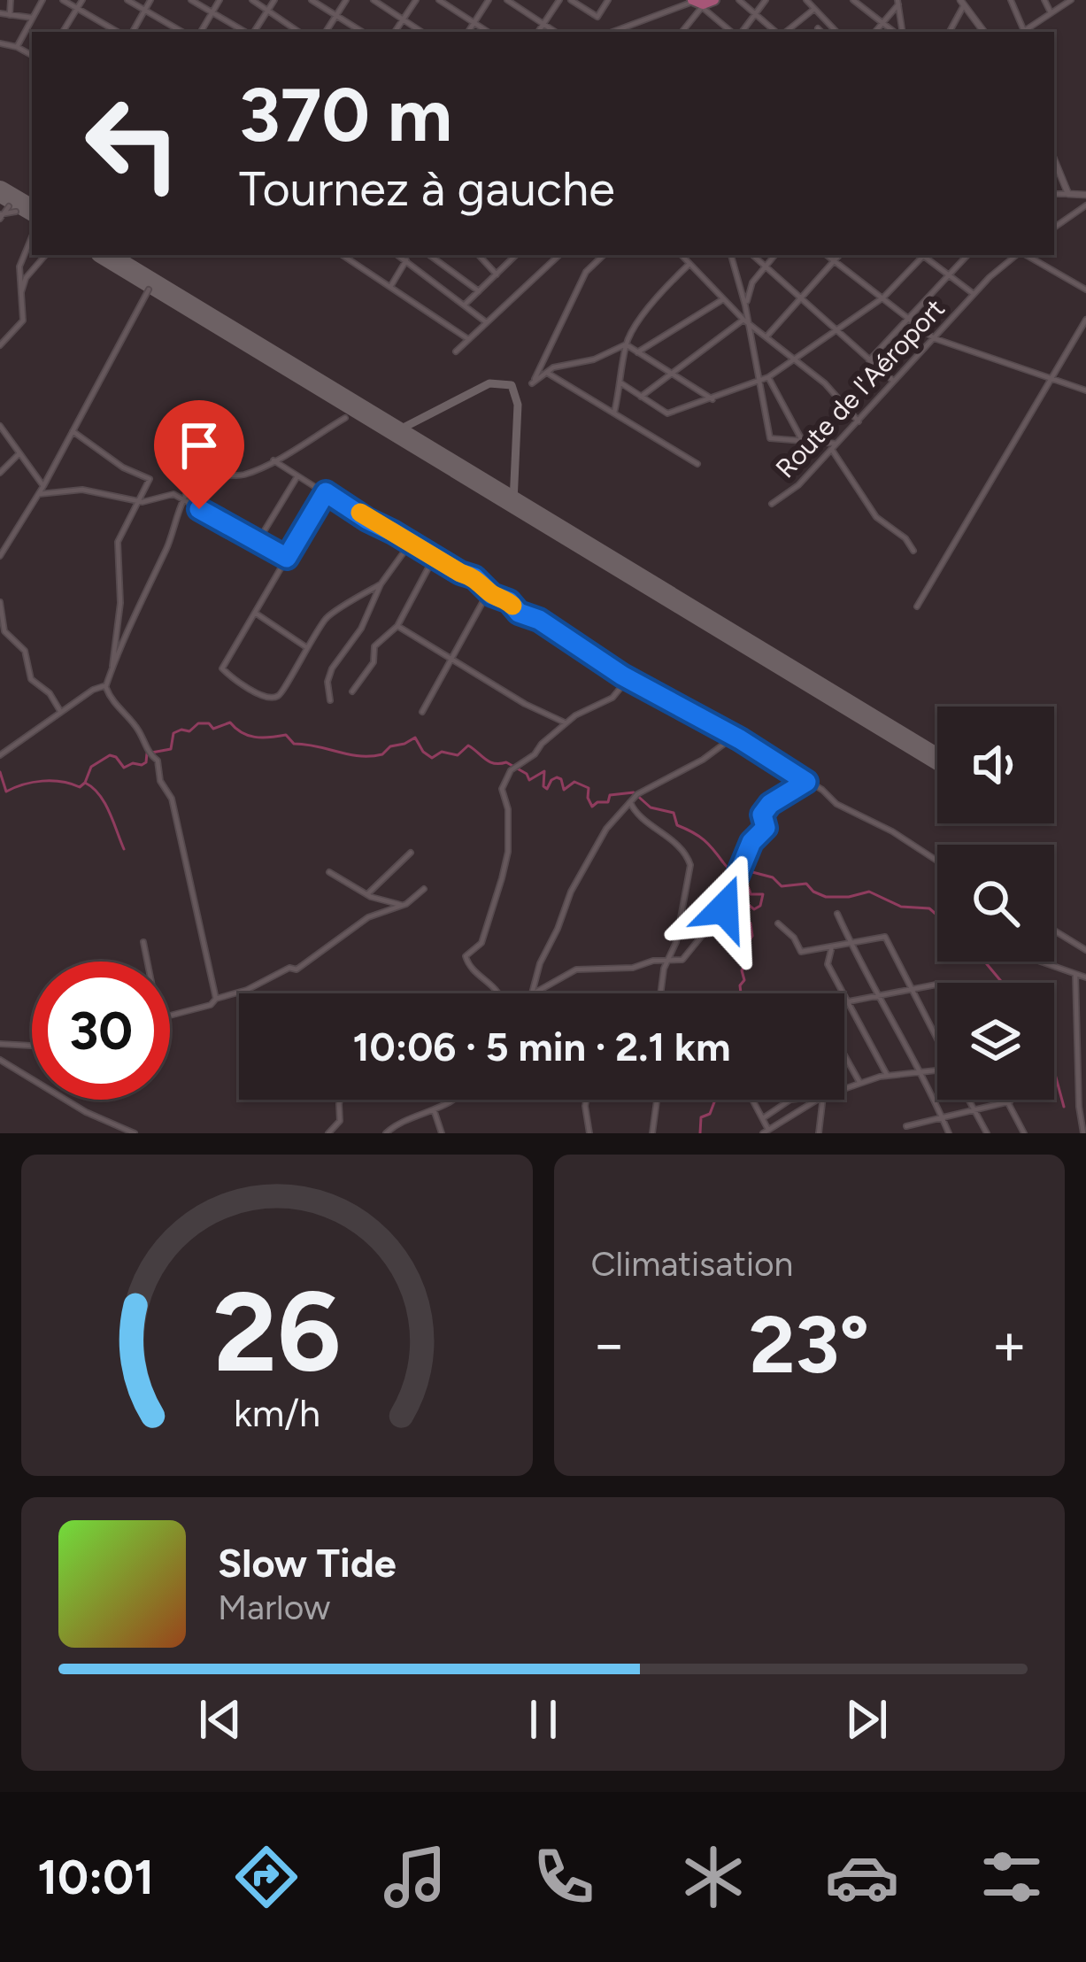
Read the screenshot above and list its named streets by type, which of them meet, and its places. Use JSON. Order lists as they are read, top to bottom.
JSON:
{
  "streets": {
    "street": ["Route de l'Aéroport"]
  },
  "page": {
    "turn": ["370 m", "Tournez à gauche"],
    "limit": "30",
    "trip": "10:06 · 5 min · 2.1 km",
    "tile": "Climatisation",
    "heat": ["−", "23°", "+"],
    "song": ["Slow Tide", "Marlow"],
    "tabs": "10:01",
    "gauge": ["26", "km/h"]
  }
}
